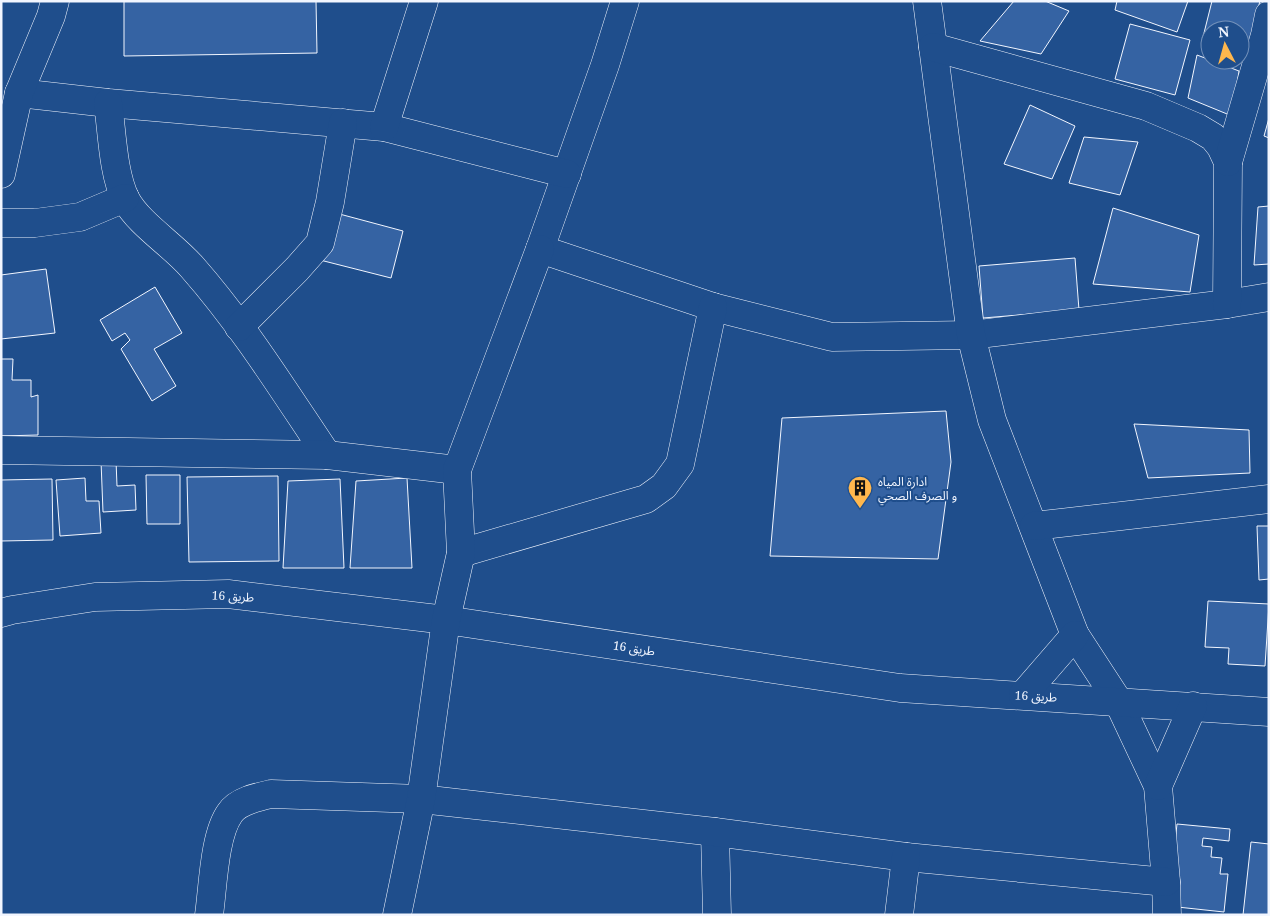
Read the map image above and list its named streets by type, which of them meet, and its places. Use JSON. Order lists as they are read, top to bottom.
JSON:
{
  "streets": {
    "street": ["طريق 16"]
  },
  "places": {
    "building": ["ادارة المياه و الصرف الصحي"]
  },
  "north": "top"
}
